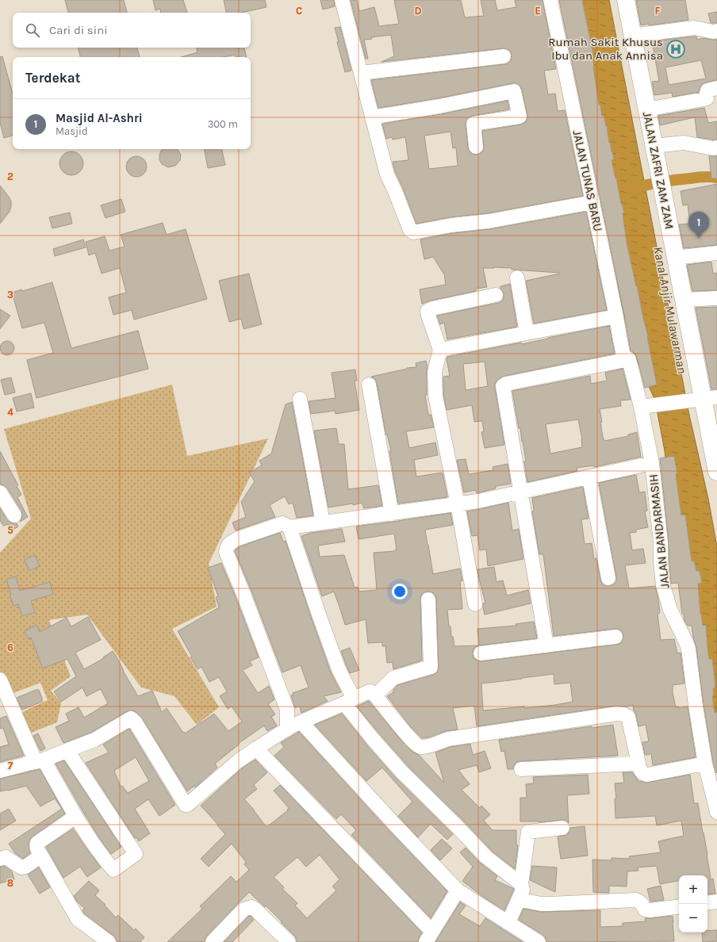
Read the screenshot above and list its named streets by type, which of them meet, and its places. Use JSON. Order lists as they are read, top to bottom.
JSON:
{
  "streets": {
    "main road": ["JALAN ZAFRI ZAM ZAM"],
    "street": ["JALAN TUNAS BARU", "JALAN BANDARMASIH"]
  },
  "crossings": [
    ["JALAN TUNAS BARU", "JALAN BANDARMASIH"]
  ],
  "water": ["Kanal Anjir Mulawarman"],
  "places": {
    "hospital": ["Rumah Sakit Khusus Ibu dan Anak Annisa"]
  },
  "page": {
    "search": "Cari di sini",
    "heading": "Terdekat",
    "list": [
      {
        "mark": "1",
        "name": "Masjid Al-Ashri",
        "note": "Masjid",
        "value": "300 m"
      }
    ],
    "pins": "1",
    "map_buttons": ["+", "−"]
  },
  "grid": {
    "columns": [
      "C",
      "D",
      "E",
      "F"
    ],
    "rows": [
      "2",
      "3",
      "4",
      "5",
      "6",
      "7",
      "8"
    ]
  }
}
